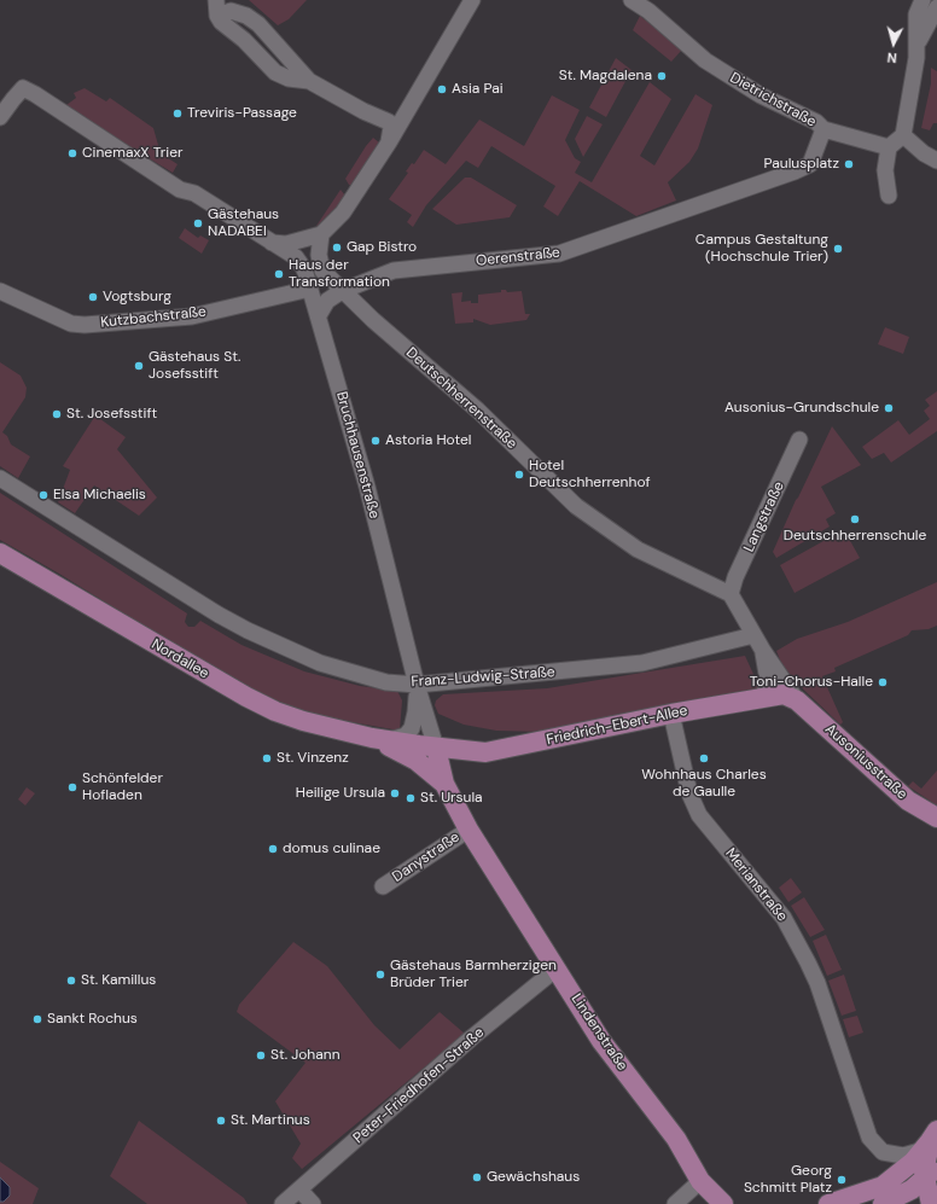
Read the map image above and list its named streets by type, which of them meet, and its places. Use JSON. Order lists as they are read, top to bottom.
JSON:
{
  "streets": {
    "main road": [
      "Nordallee",
      "Friedrich-Ebert-Allee",
      "Ausoniusstraße",
      "Lindenstraße"
    ],
    "street": [
      "Dietrichstraße",
      "Oerenstraße",
      "Kutzbachstraße",
      "Deutschherrenstraße",
      "Bruchhausenstraße",
      "Langstraße",
      "Franz-Ludwig-Straße",
      "Danystraße",
      "Merianstraße",
      "Peter-Friedhofen-Straße"
    ]
  },
  "crossings": [
    ["Dietrichstraße", "Oerenstraße"],
    ["Oerenstraße", "Deutschherrenstraße"],
    ["Oerenstraße", "Bruchhausenstraße"],
    ["Kutzbachstraße", "Bruchhausenstraße"],
    ["Deutschherrenstraße", "Langstraße"],
    ["Bruchhausenstraße", "Nordallee"],
    ["Bruchhausenstraße", "Franz-Ludwig-Straße"],
    ["Bruchhausenstraße", "Friedrich-Ebert-Allee"],
    ["Bruchhausenstraße", "Lindenstraße"],
    ["Nordallee", "Friedrich-Ebert-Allee"],
    ["Nordallee", "Lindenstraße"],
    ["Friedrich-Ebert-Allee", "Ausoniusstraße"],
    ["Friedrich-Ebert-Allee", "Merianstraße"],
    ["Friedrich-Ebert-Allee", "Lindenstraße"],
    ["Danystraße", "Lindenstraße"],
    ["Lindenstraße", "Peter-Friedhofen-Straße"]
  ],
  "places": [
    "St. Magdalena",
    "Asia Pai",
    "Treviris-Passage",
    "CinemaxX Trier",
    "Paulusplatz",
    "Gästehaus NADABEI",
    "Gap Bistro",
    "Campus Gestaltung (Hochschule Trier)",
    "Haus der Transformation",
    "Vogtsburg",
    "Gästehaus St. Josefsstift",
    "Ausonius-Grundschule",
    "St. Josefsstift",
    "Astoria Hotel",
    "Hotel Deutschherrenhof",
    "Elsa Michaelis",
    "Deutschherrenschule",
    "Toni-Chorus-Halle",
    "St. Vinzenz",
    "Wohnhaus Charles de Gaulle",
    "Schönfelder Hofladen",
    "Heilige Ursula",
    "St. Ursula",
    "domus culinae",
    "Gästehaus Barmherzigen Brüder Trier",
    "St. Kamillus",
    "Sankt Rochus",
    "St. Johann",
    "St. Martinus",
    "Gewächshaus",
    "Georg Schmitt Platz"
  ],
  "north": "bottom"
}
